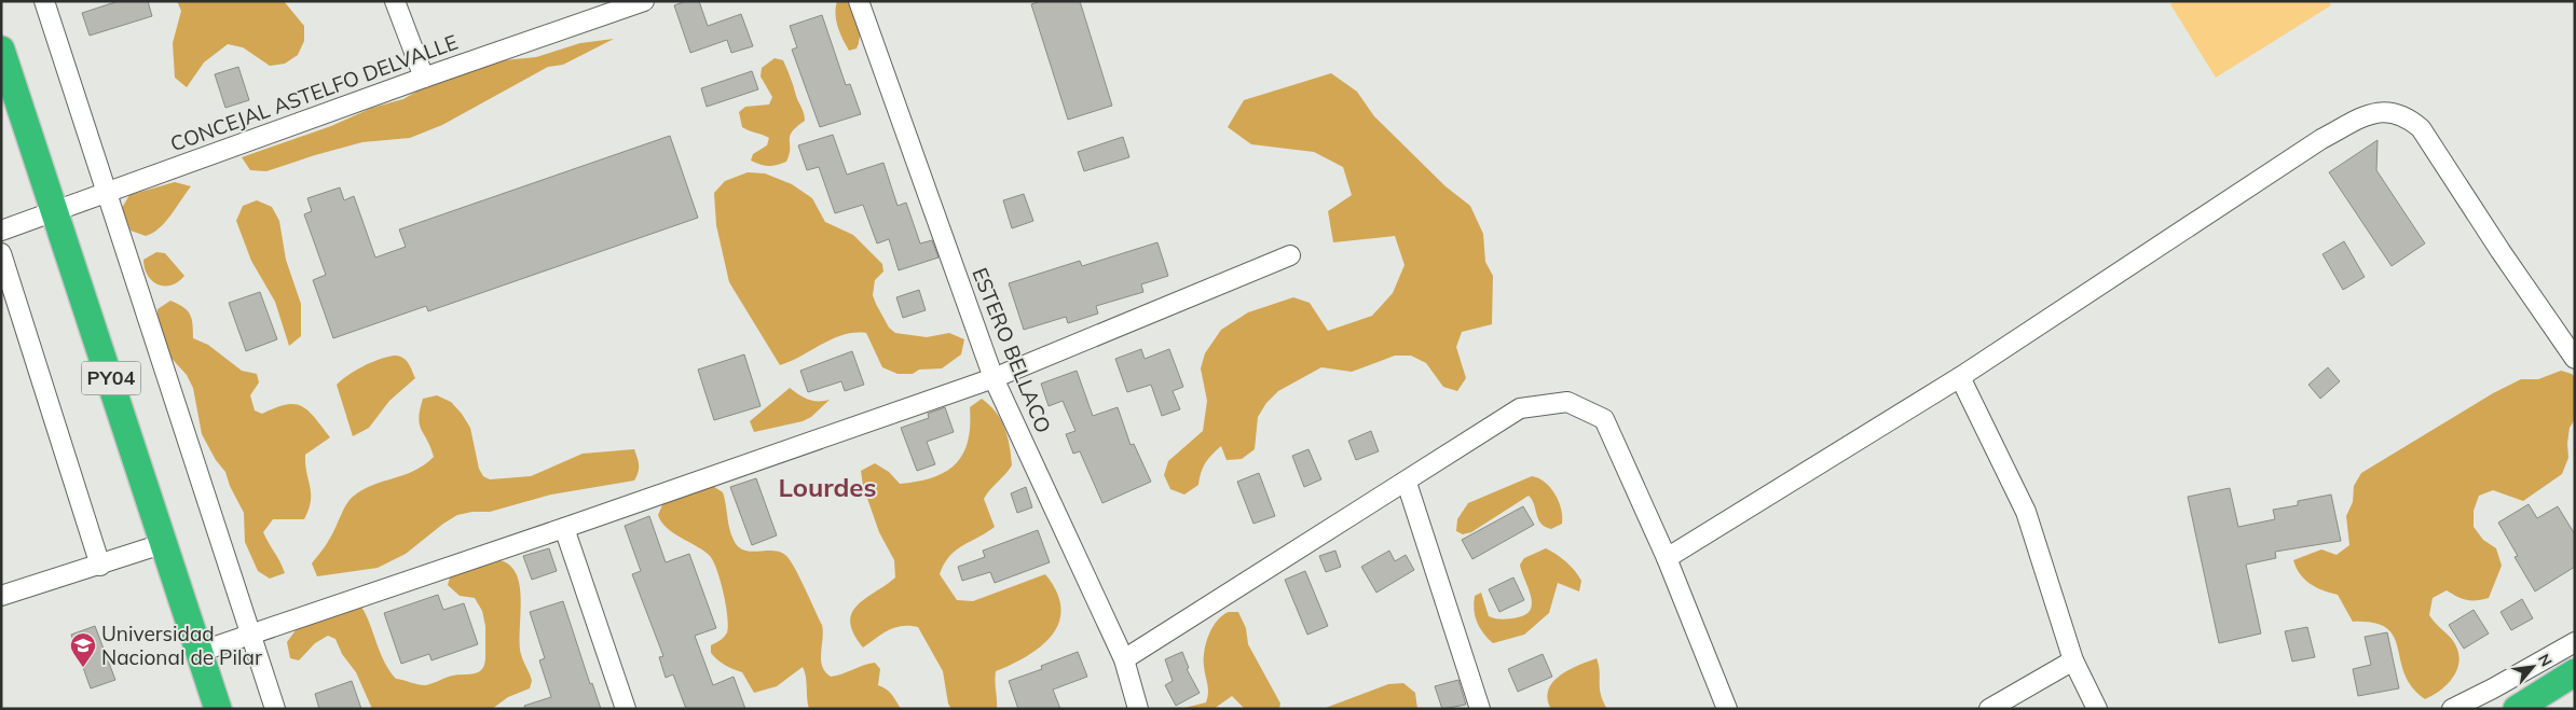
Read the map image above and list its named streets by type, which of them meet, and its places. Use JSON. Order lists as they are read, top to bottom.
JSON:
{
  "streets": {
    "highway": ["PY04"],
    "street": ["CONCEJAL ASTELFO DELVALLE", "ESTERO BELLACO"]
  },
  "crossings": [
    ["CONCEJAL ASTELFO DELVALLE", "PY04"]
  ],
  "districts": ["Lourdes"],
  "places": {
    "school or university": ["Universidad Nacional de Pilar"]
  },
  "north": "top right"
}
